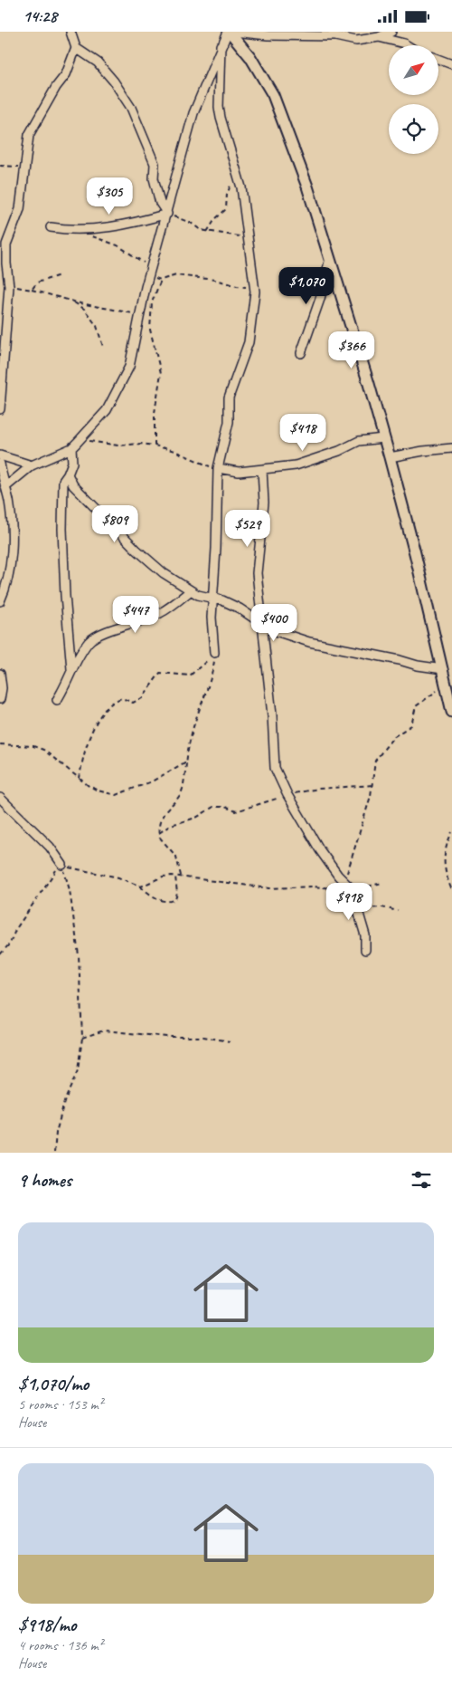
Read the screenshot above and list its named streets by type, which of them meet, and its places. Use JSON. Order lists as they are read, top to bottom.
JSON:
{
  "north": "top right",
  "page": {
    "status": "14:28",
    "price": [
      "$305",
      "$1,070",
      "$366",
      "$418",
      "$809",
      "$529",
      "$447",
      "$400",
      "$918"
    ],
    "heading": "9 homes",
    "list": [
      {
        "name": "$1,070/mo",
        "note": "5 rooms · 153 m² · House"
      },
      {
        "name": "$918/mo",
        "note": "4 rooms · 136 m² · House"
      }
    ]
  }
}
